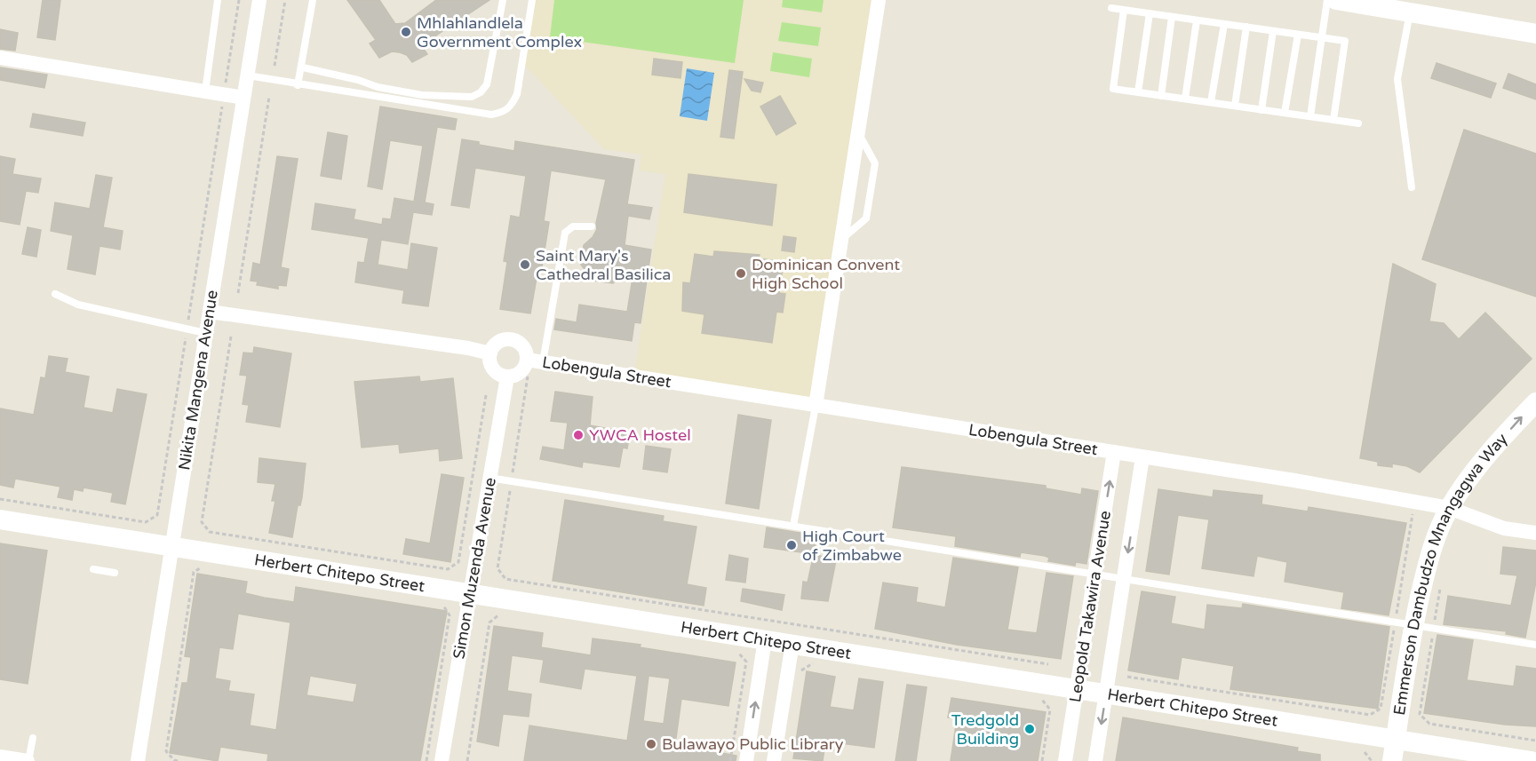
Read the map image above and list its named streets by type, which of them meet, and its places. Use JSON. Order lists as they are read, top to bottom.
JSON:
{
  "streets": {
    "street": [
      "Lobengula Street",
      "Nikita Mangena Avenue",
      "Simon Muzenda Avenue",
      "Herbert Chitepo Street",
      "Emmerson Dambudzo Mnangagwa Way",
      "Leopold Takawira Avenue"
    ]
  },
  "crossings": [
    ["Lobengula Street", "Simon Muzenda Avenue"],
    ["Lobengula Street", "Emmerson Dambudzo Mnangagwa Way"],
    ["Lobengula Street", "Leopold Takawira Avenue"],
    ["Nikita Mangena Avenue", "Herbert Chitepo Street"],
    ["Simon Muzenda Avenue", "Herbert Chitepo Street"],
    ["Herbert Chitepo Street", "Emmerson Dambudzo Mnangagwa Way"],
    ["Herbert Chitepo Street", "Leopold Takawira Avenue"]
  ],
  "places": [
    "Mhlahlandlela Government Complex",
    "Saint Mary's Cathedral Basilica",
    "Dominican Convent High School",
    "YWCA Hostel",
    "High Court of Zimbabwe",
    "Tredgold Building",
    "Bulawayo Public Library"
  ]
}
